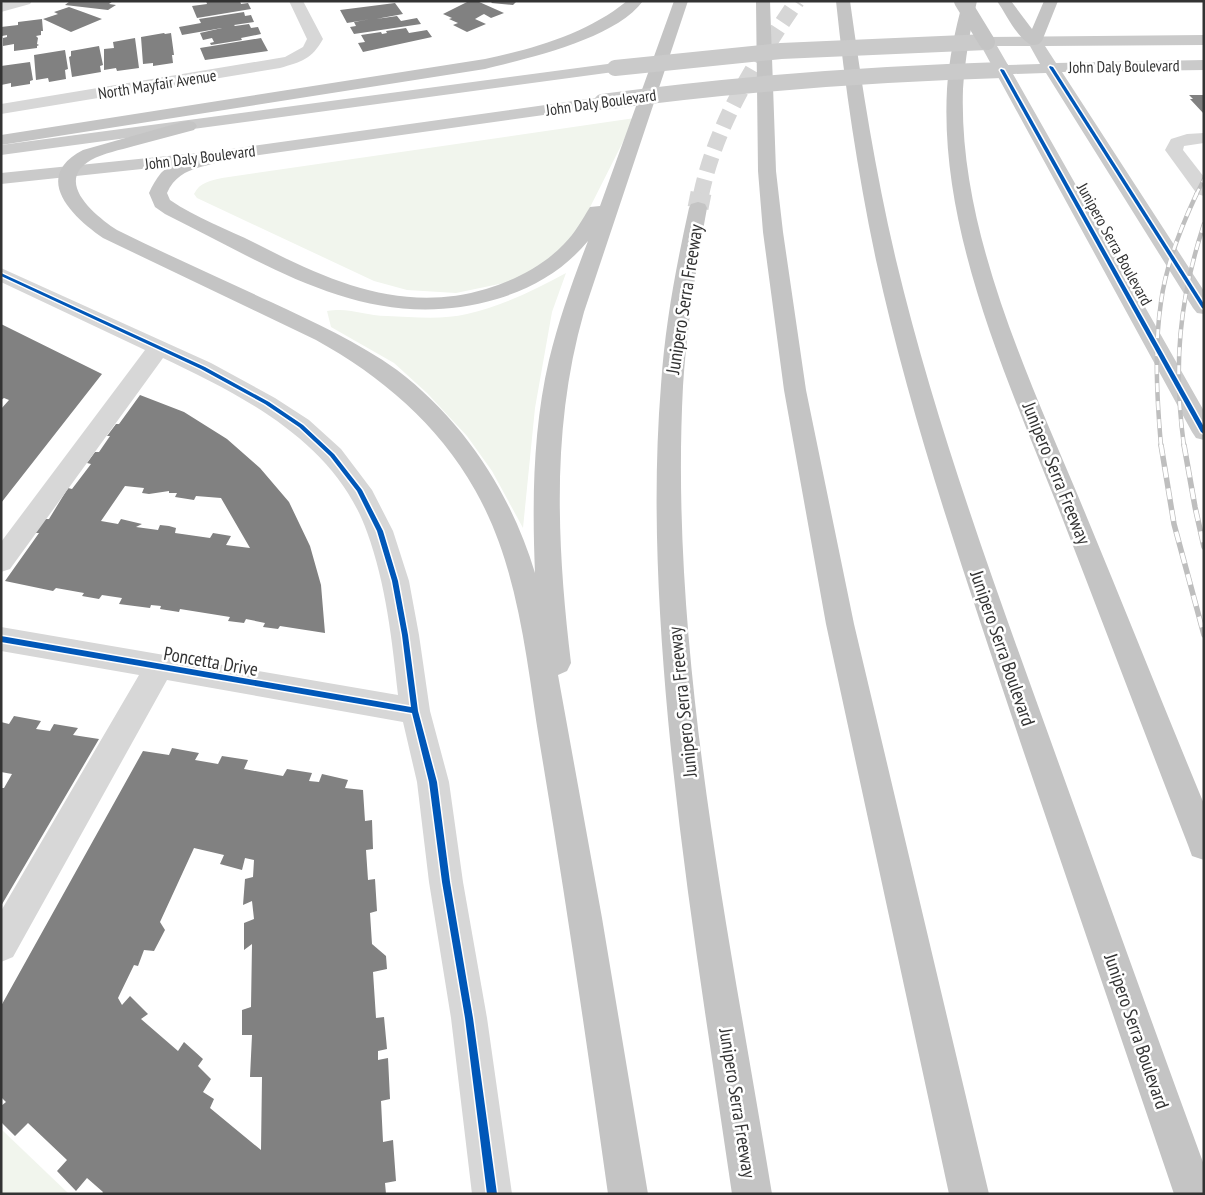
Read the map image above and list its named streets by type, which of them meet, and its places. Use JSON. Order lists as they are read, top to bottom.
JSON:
{
  "streets": {
    "highway": ["Junipero Serra Boulevard", "Junipero Serra Freeway"],
    "main road": ["John Daly Boulevard"],
    "street": ["North Mayfair Avenue", "Poncetta Drive"]
  },
  "crossings": [
    ["John Daly Boulevard", "Junipero Serra Boulevard"]
  ]
}
